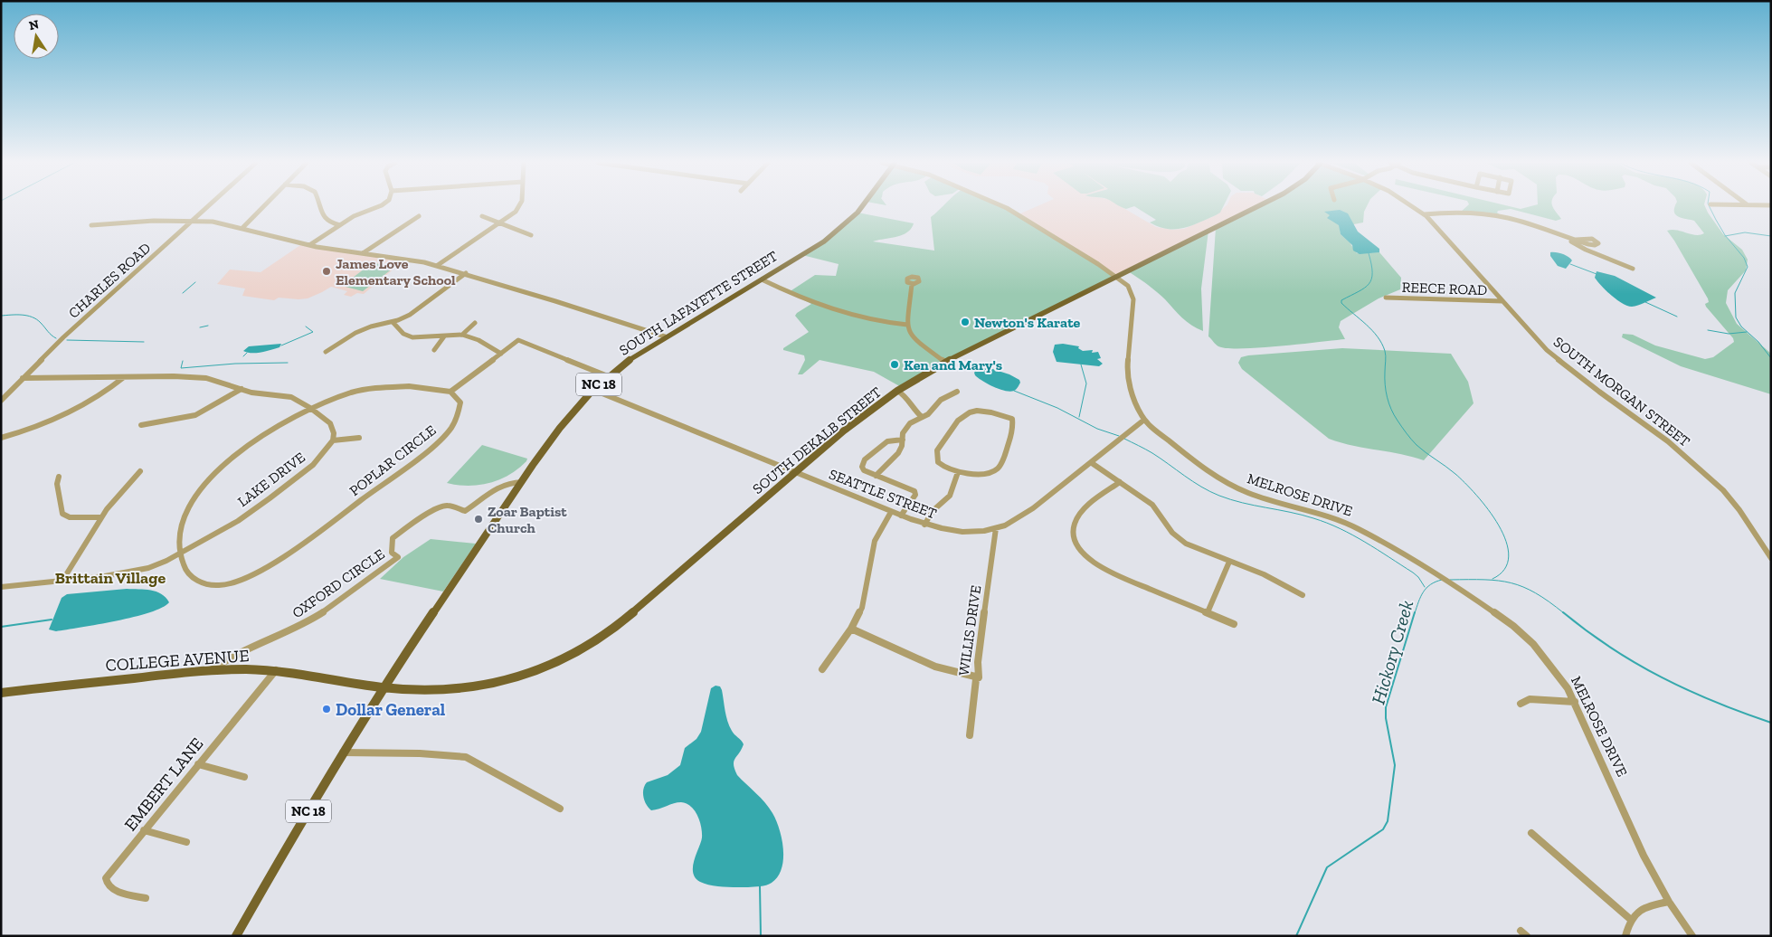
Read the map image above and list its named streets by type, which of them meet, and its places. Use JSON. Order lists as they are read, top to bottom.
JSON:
{
  "streets": {
    "main road": [
      "SOUTH LAFAYETTE STREET",
      "NC 18",
      "SOUTH DEKALB STREET",
      "COLLEGE AVENUE"
    ],
    "street": [
      "CHARLES ROAD",
      "REECE ROAD",
      "SOUTH MORGAN STREET",
      "POPLAR CIRCLE",
      "LAKE DRIVE",
      "SEATTLE STREET",
      "MELROSE DRIVE",
      "OXFORD CIRCLE",
      "WILLIS DRIVE",
      "EMBERT LANE"
    ]
  },
  "crossings": [
    ["REECE ROAD", "SOUTH MORGAN STREET"],
    ["SOUTH LAFAYETTE STREET", "SOUTH DEKALB STREET"],
    ["SOUTH LAFAYETTE STREET", "SEATTLE STREET"],
    ["SOUTH LAFAYETTE STREET", "OXFORD CIRCLE"],
    ["SOUTH LAFAYETTE STREET", "COLLEGE AVENUE"],
    ["SOUTH DEKALB STREET", "SEATTLE STREET"],
    ["SOUTH DEKALB STREET", "MELROSE DRIVE"],
    ["SOUTH DEKALB STREET", "COLLEGE AVENUE"],
    ["POPLAR CIRCLE", "LAKE DRIVE"],
    ["SEATTLE STREET", "MELROSE DRIVE"],
    ["SEATTLE STREET", "WILLIS DRIVE"],
    ["OXFORD CIRCLE", "COLLEGE AVENUE"],
    ["COLLEGE AVENUE", "EMBERT LANE"]
  ],
  "districts": ["Brittain Village"],
  "water": ["Hickory Creek"],
  "places": [
    "James Love Elementary School",
    "Newton's Karate",
    "Ken and Mary's",
    "Zoar Baptist Church",
    "Dollar General"
  ],
  "north": "top"
}
